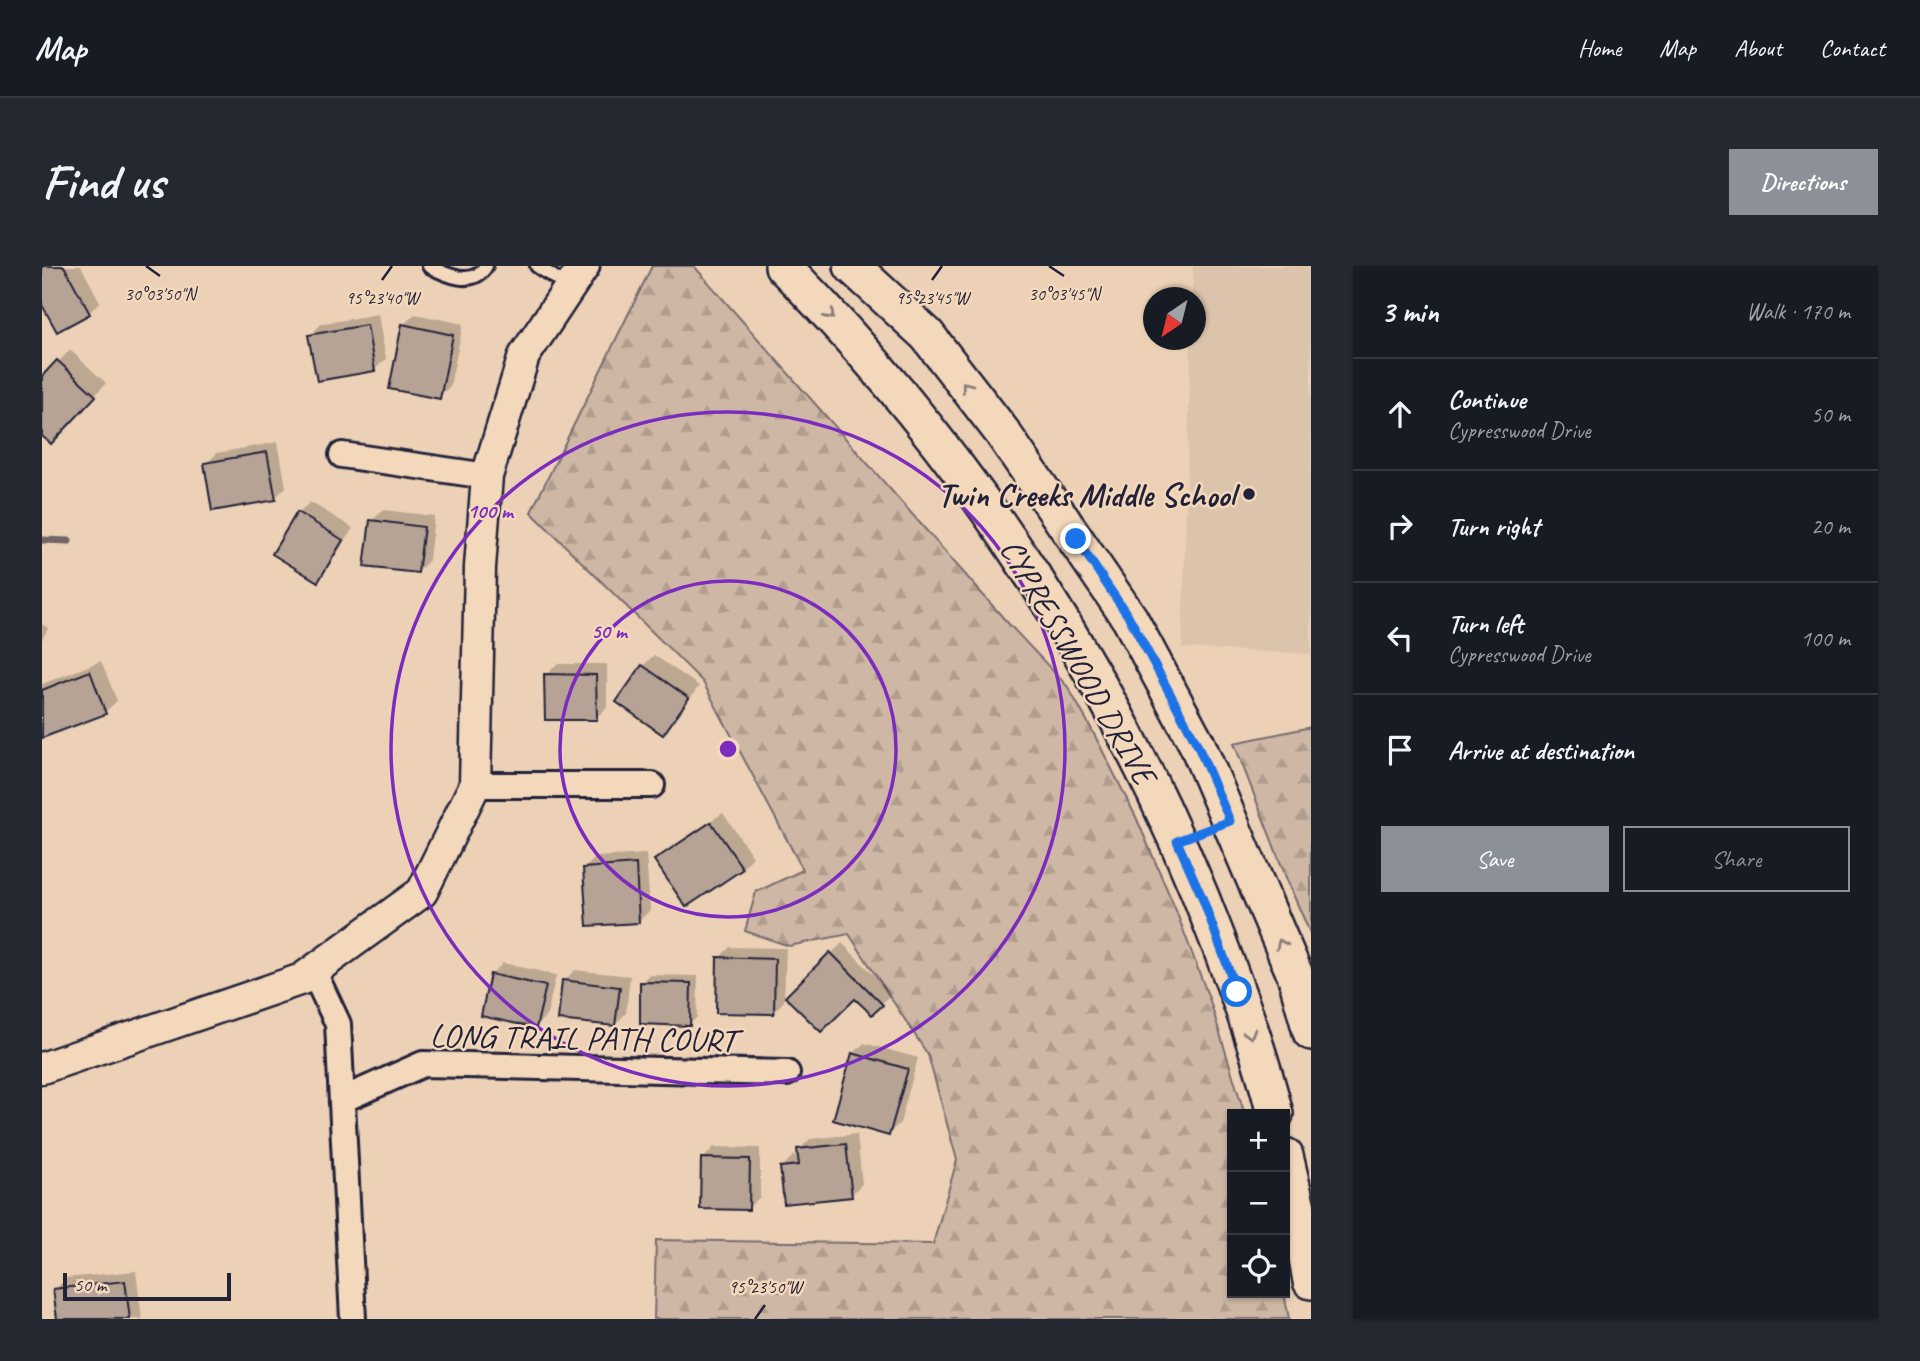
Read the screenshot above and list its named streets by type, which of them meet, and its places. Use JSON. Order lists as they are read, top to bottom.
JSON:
{
  "streets": {
    "main road": ["CYPRESSWOOD DRIVE"],
    "street": ["LONG TRAIL PATH COURT"]
  },
  "places": ["Twin Creeks Middle School"],
  "scale_bar": "50 m",
  "north": "bottom left",
  "page": {
    "header": "Map",
    "nav": [
      "Home",
      "Map",
      "About",
      "Contact"
    ],
    "buttons": [
      "Directions",
      ["Save", "Share"]
    ],
    "title": "Find us",
    "heading": ["3 min", "Walk · 170 m"],
    "list": [
      ["Continue", "Cypresswood Drive", "50 m"],
      ["Turn right", "20 m"],
      ["Turn left", "Cypresswood Drive", "100 m"],
      "Arrive at destination"
    ],
    "map_buttons": ["+", "−"],
    "scale": "50 m"
  },
  "coordinates": [
    "30°03'50\"N",
    "30°03'45\"N",
    "95°23'40\"W",
    "95°23'45\"W",
    "95°23'50\"W"
  ],
  "rings": ["100 m", "50 m"]
}
